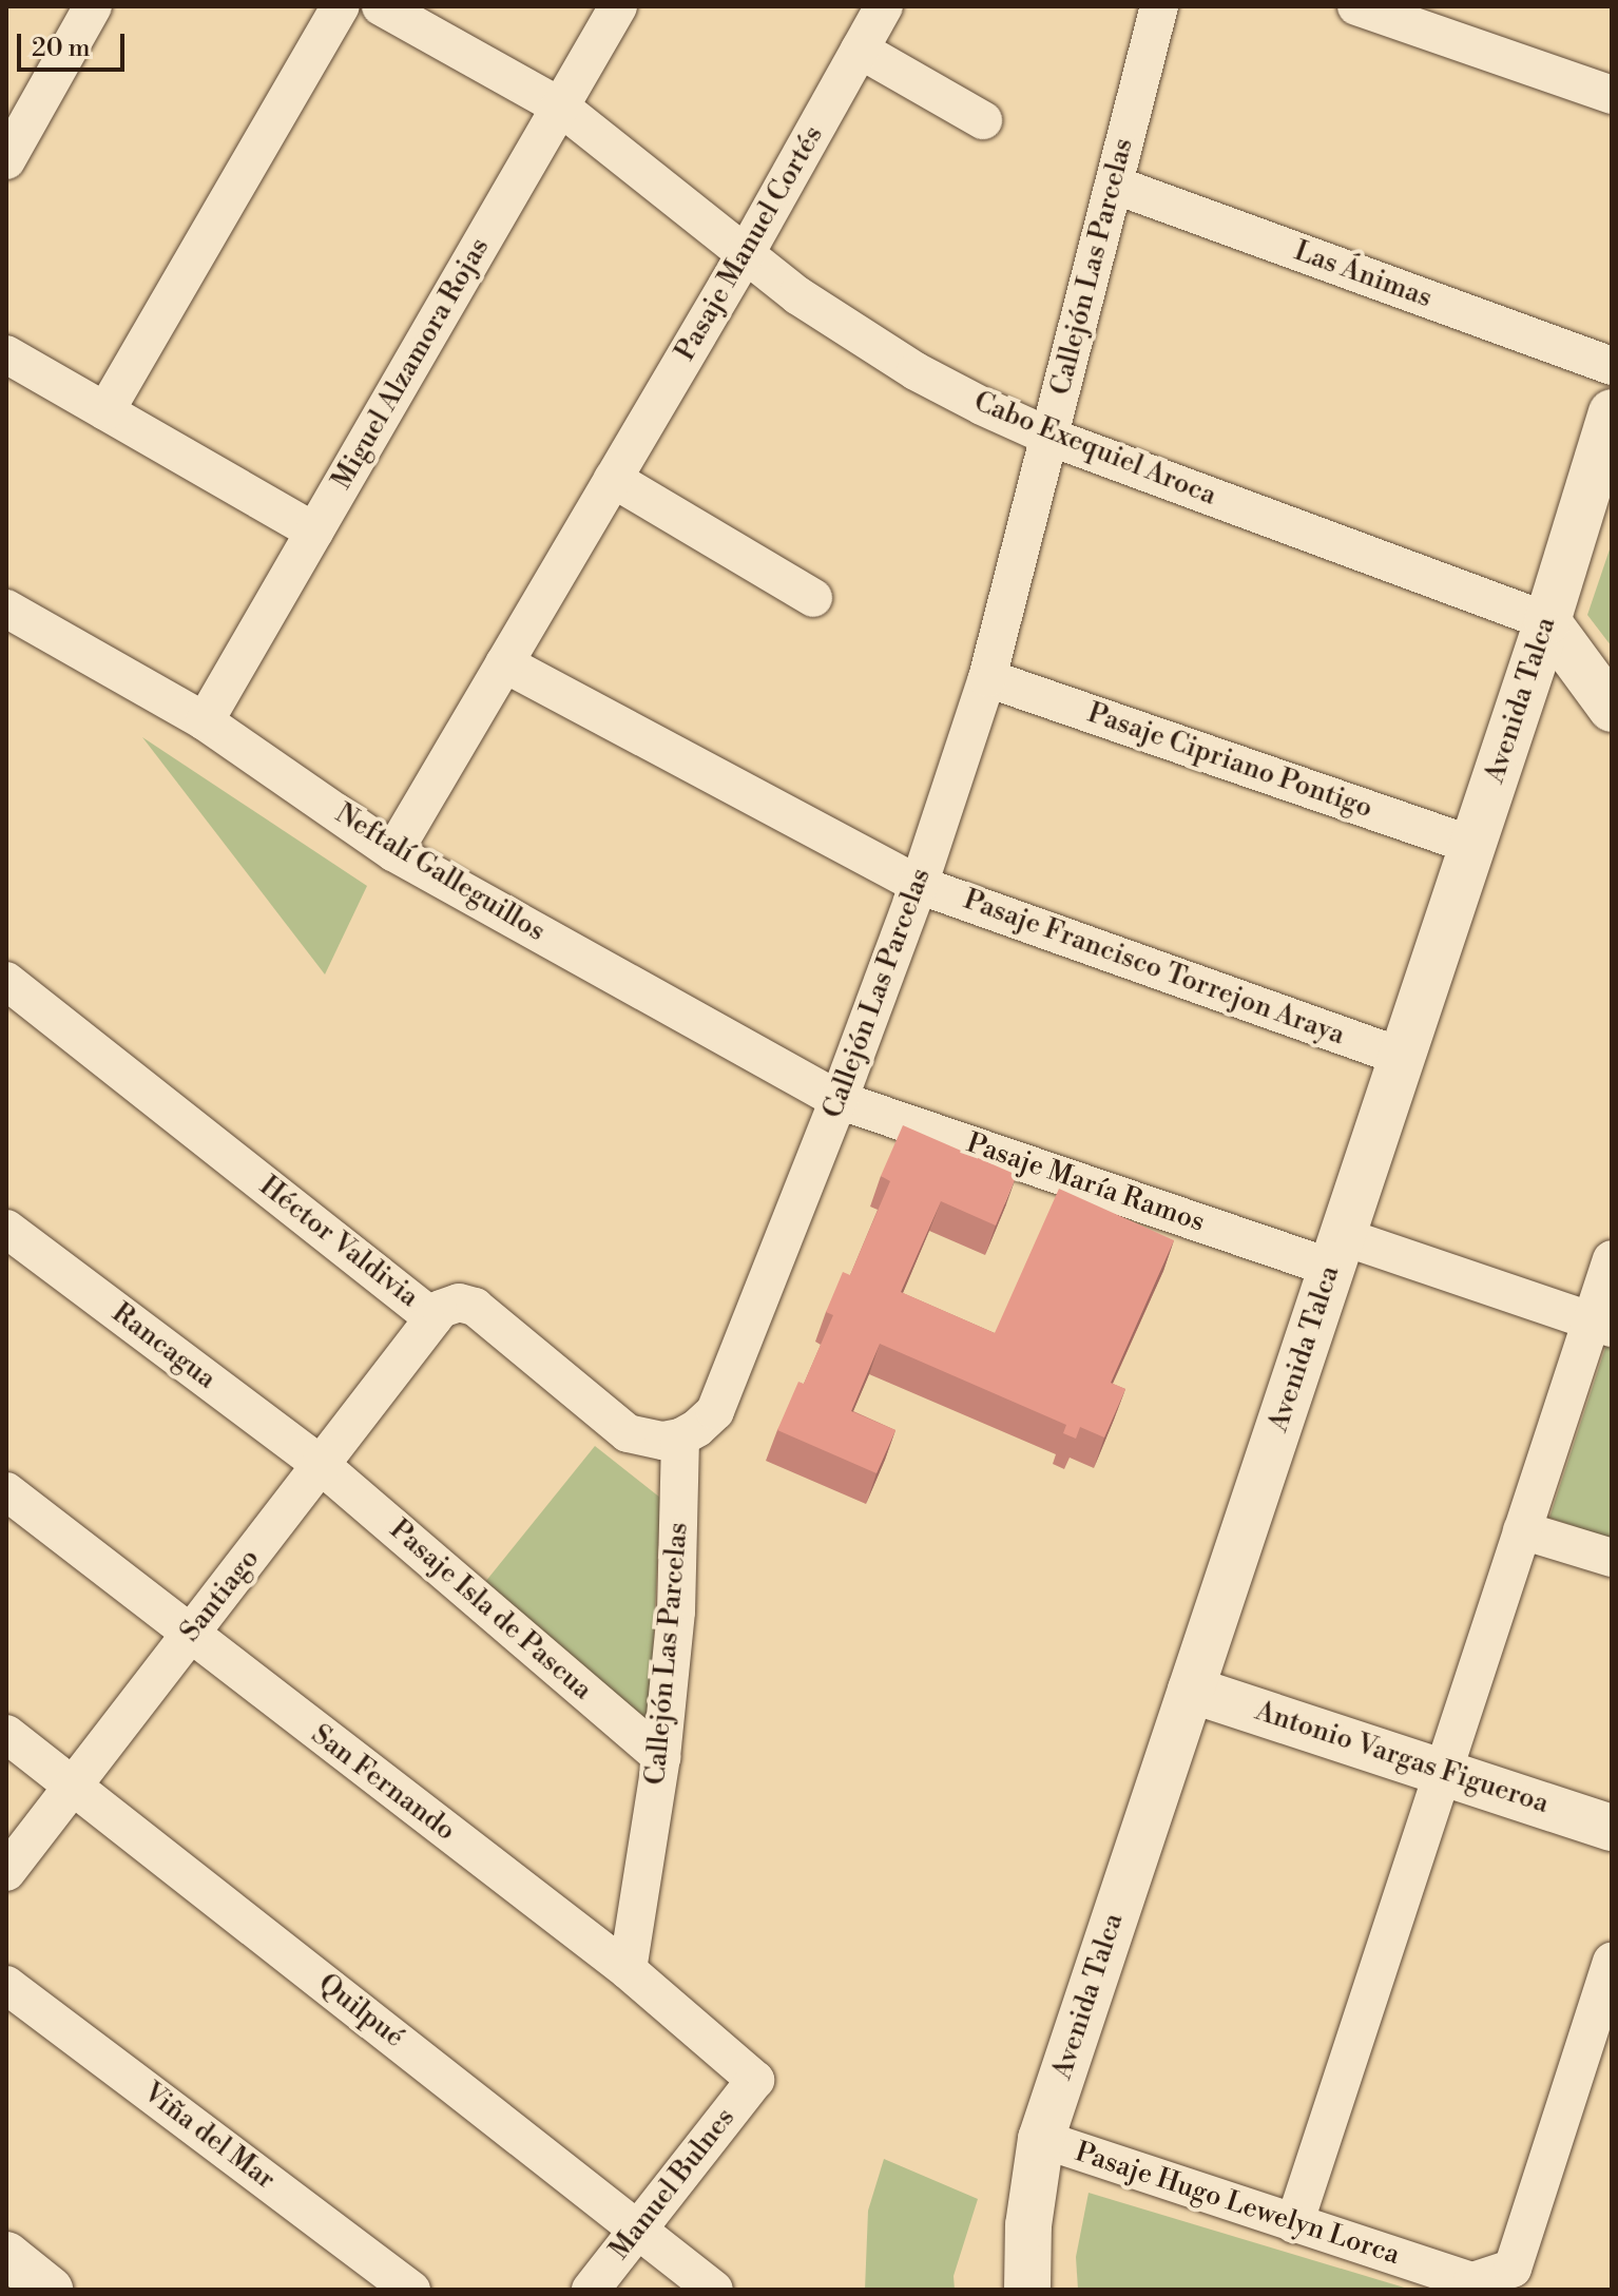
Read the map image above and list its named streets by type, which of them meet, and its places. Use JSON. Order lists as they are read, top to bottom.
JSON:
{
  "streets": {
    "main road": ["Avenida Talca", "Antonio Vargas Figueroa"],
    "street": [
      "Pasaje Manuel Cortés",
      "Callejón Las Parcelas",
      "Las Ánimas",
      "Miguel Alzamora Rojas",
      "Cabo Exequiel Aroca",
      "Pasaje Cipriano Pontigo",
      "Neftalí Galleguillos",
      "Pasaje Francisco Torrejon Araya",
      "Pasaje María Ramos",
      "Héctor Valdivia",
      "Rancagua",
      "Santiago",
      "Pasaje Isla de Pascua",
      "San Fernando",
      "Quilpué",
      "Viña del Mar",
      "Manuel Bulnes",
      "Pasaje Hugo Lewelyn Lorca"
    ]
  },
  "crossings": [
    ["Pasaje Manuel Cortés", "Cabo Exequiel Aroca"],
    ["Pasaje Manuel Cortés", "Neftalí Galleguillos"],
    ["Pasaje Manuel Cortés", "Pasaje Francisco Torrejon Araya"],
    ["Callejón Las Parcelas", "Las Ánimas"],
    ["Callejón Las Parcelas", "Cabo Exequiel Aroca"],
    ["Callejón Las Parcelas", "Pasaje Cipriano Pontigo"],
    ["Callejón Las Parcelas", "Neftalí Galleguillos"],
    ["Callejón Las Parcelas", "Pasaje Francisco Torrejon Araya"],
    ["Callejón Las Parcelas", "Pasaje María Ramos"],
    ["Callejón Las Parcelas", "Héctor Valdivia"],
    ["Callejón Las Parcelas", "Pasaje Isla de Pascua"],
    ["Callejón Las Parcelas", "San Fernando"],
    ["Miguel Alzamora Rojas", "Cabo Exequiel Aroca"],
    ["Miguel Alzamora Rojas", "Neftalí Galleguillos"],
    ["Cabo Exequiel Aroca", "Avenida Talca"],
    ["Avenida Talca", "Pasaje Cipriano Pontigo"],
    ["Avenida Talca", "Pasaje Francisco Torrejon Araya"],
    ["Avenida Talca", "Pasaje María Ramos"],
    ["Avenida Talca", "Antonio Vargas Figueroa"],
    ["Avenida Talca", "Pasaje Hugo Lewelyn Lorca"],
    ["Neftalí Galleguillos", "Pasaje María Ramos"],
    ["Héctor Valdivia", "Santiago"],
    ["Rancagua", "Santiago"],
    ["Rancagua", "Pasaje Isla de Pascua"],
    ["Santiago", "Pasaje Isla de Pascua"],
    ["Santiago", "San Fernando"],
    ["Santiago", "Quilpué"],
    ["San Fernando", "Manuel Bulnes"],
    ["Quilpué", "Manuel Bulnes"]
  ],
  "scale_bar": "20 m"
}
